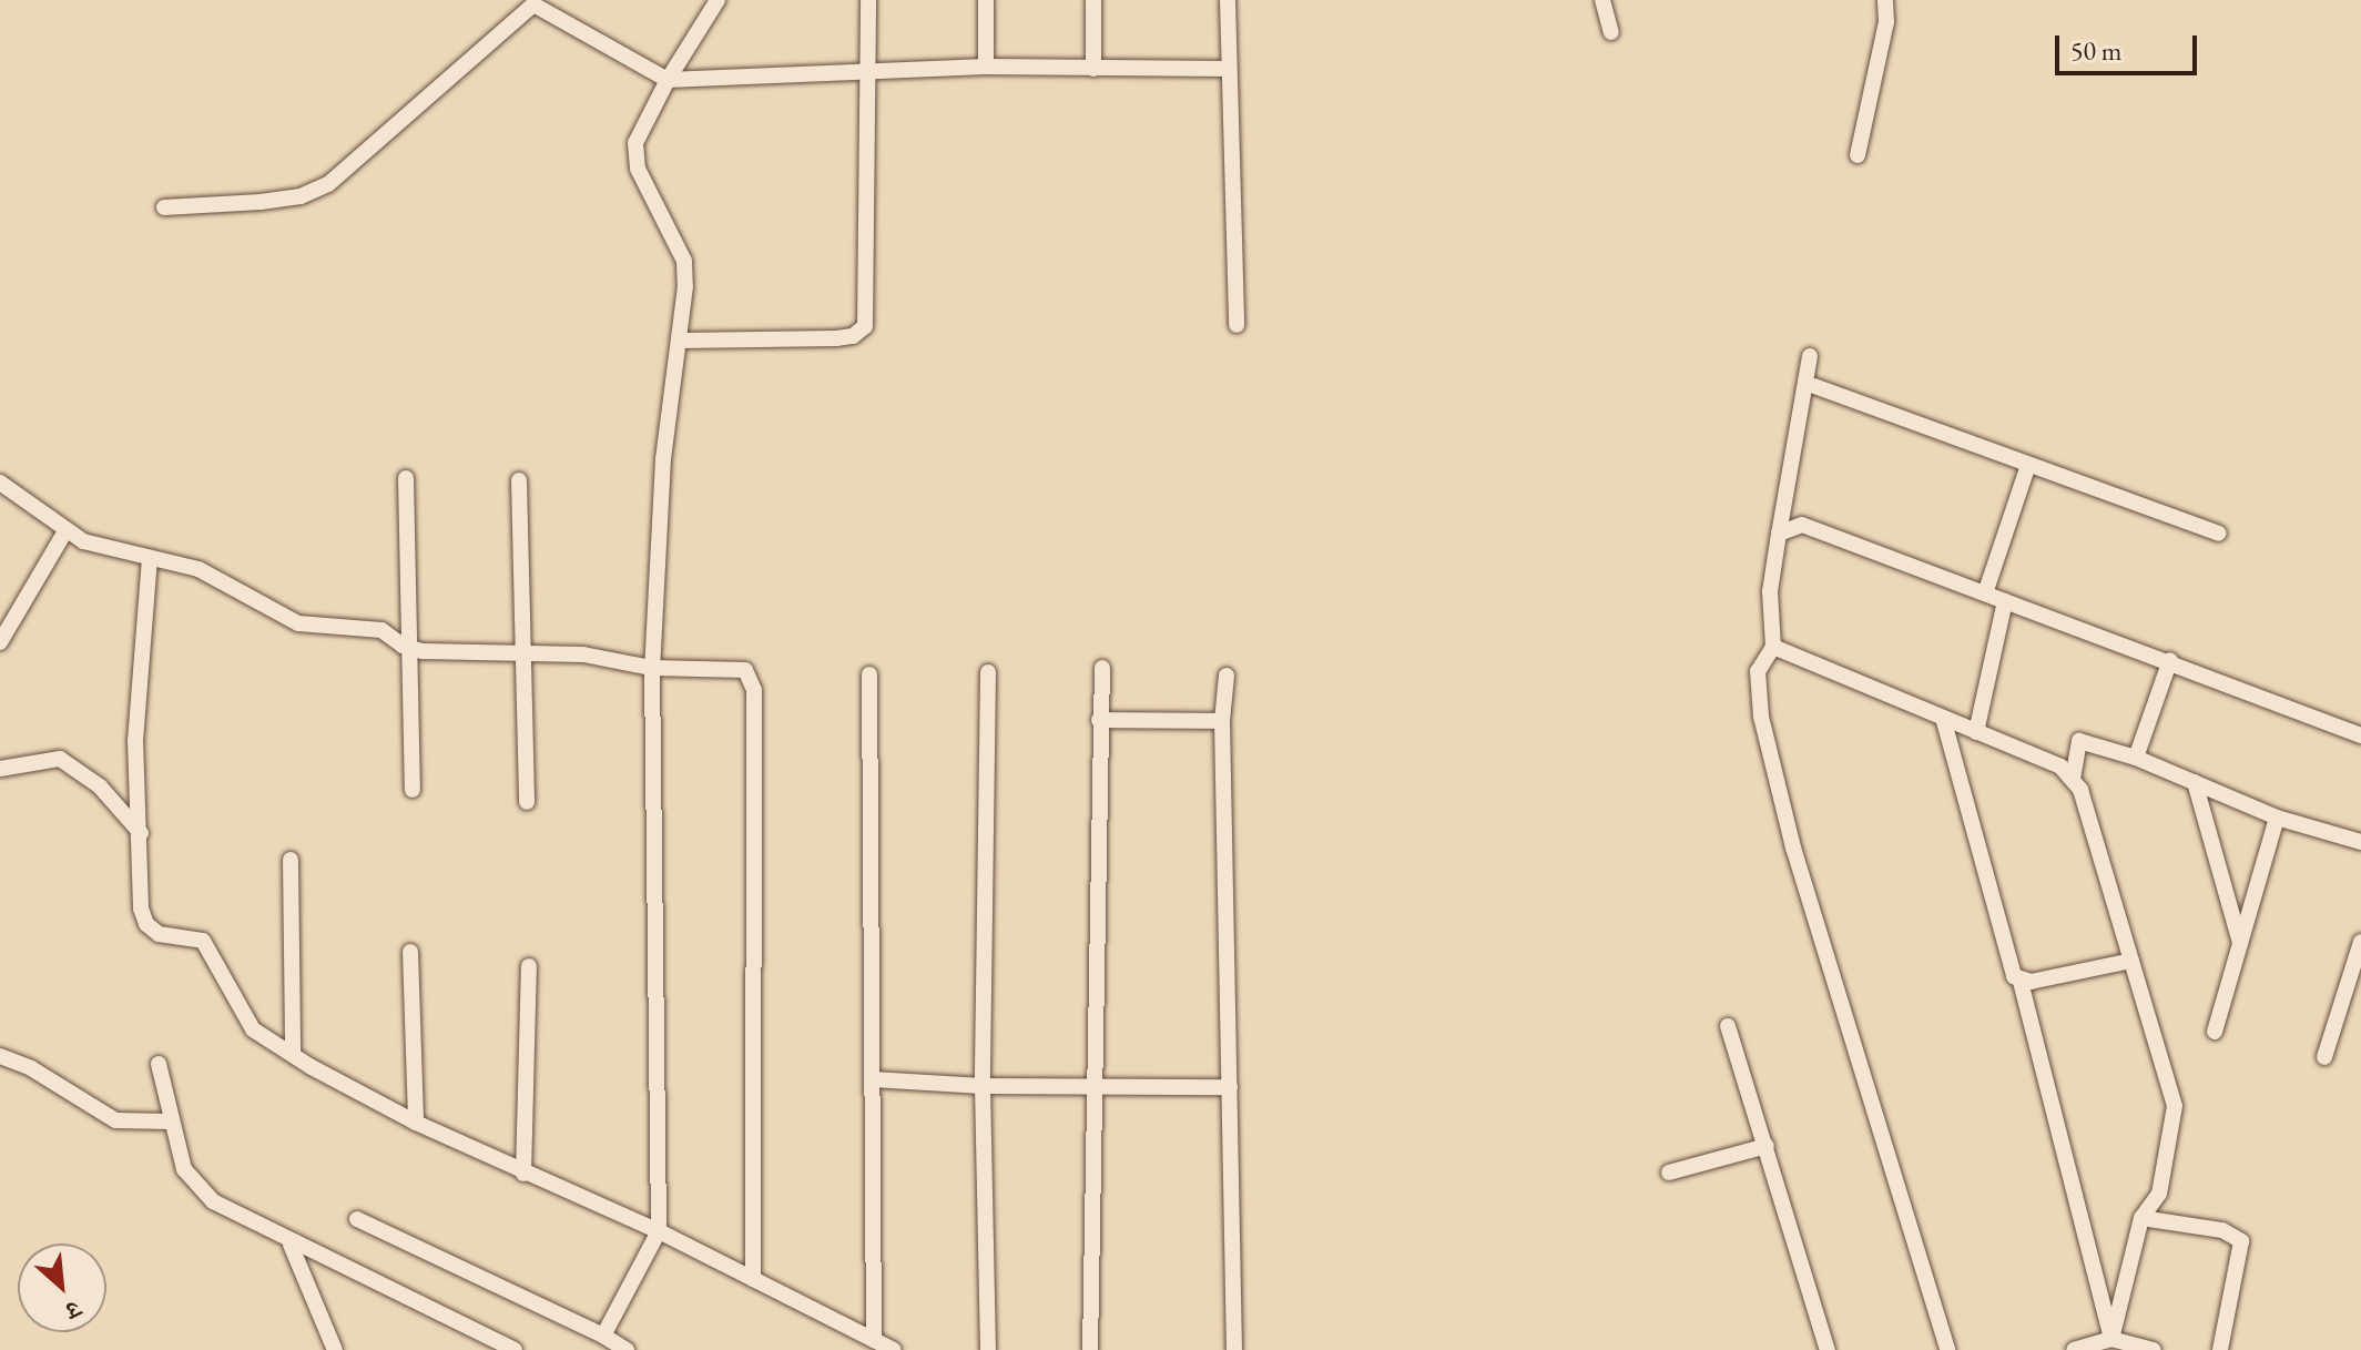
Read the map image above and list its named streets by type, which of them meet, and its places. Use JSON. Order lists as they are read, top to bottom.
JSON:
{
  "scale_bar": "50 m",
  "north": "bottom right"
}
